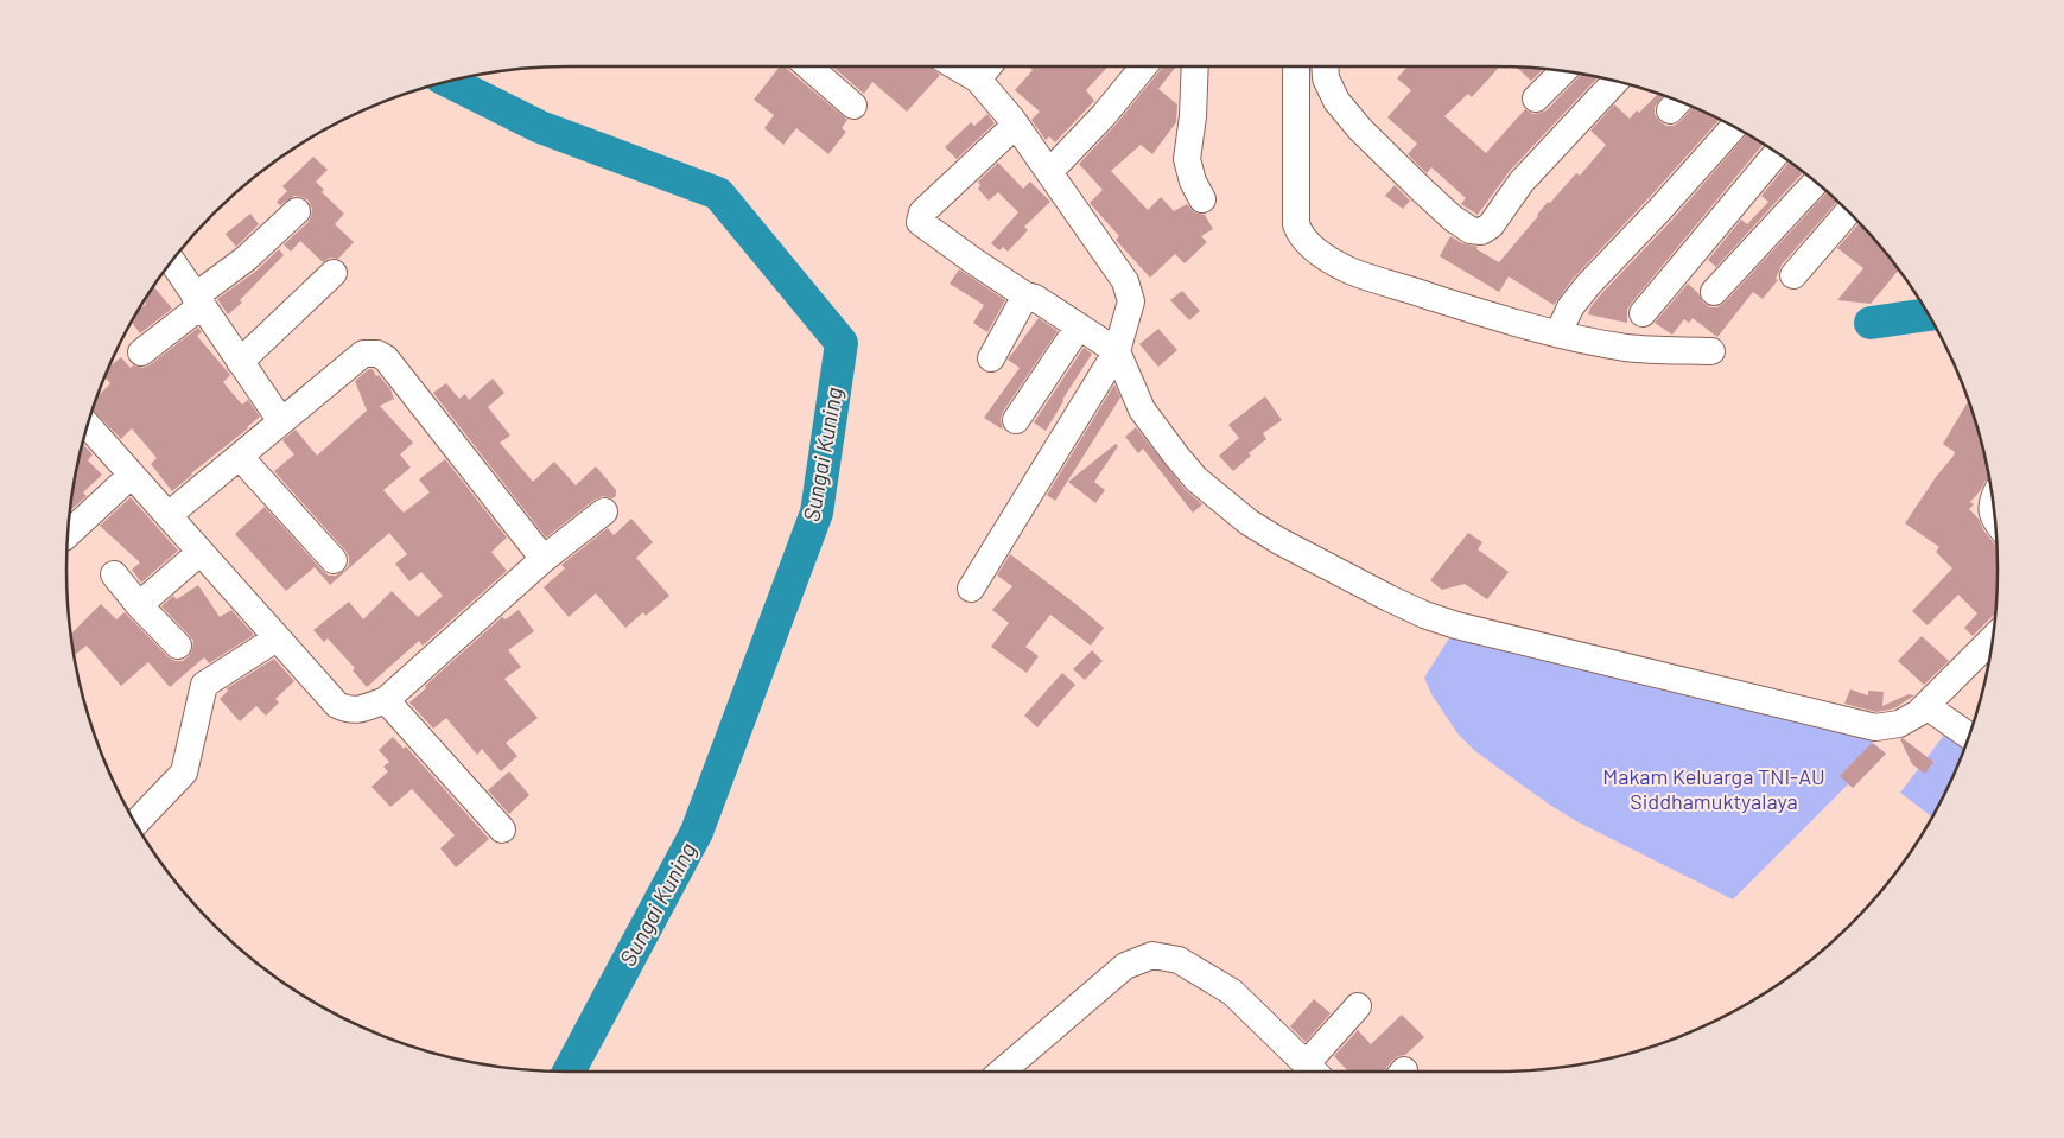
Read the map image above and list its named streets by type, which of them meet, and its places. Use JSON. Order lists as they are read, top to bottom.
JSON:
{
  "water": ["Sungai Kuning"],
  "parks": ["Makam Keluarga TNI-AU Siddhamuktyalaya"]
}
